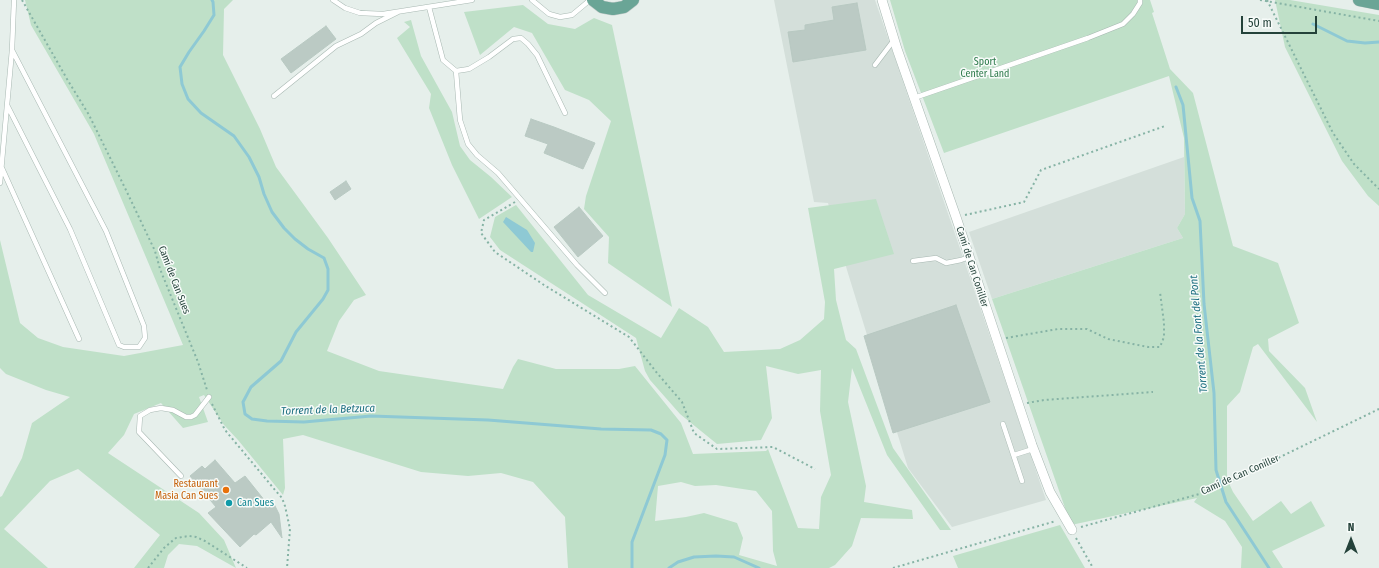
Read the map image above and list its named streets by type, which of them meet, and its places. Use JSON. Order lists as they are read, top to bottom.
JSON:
{
  "streets": {
    "street": ["Camí de Can Coniller"],
    "path": ["Camí de Can Sues"]
  },
  "water": ["Torrent de la Font del Pont", "Torrent de la Betzuca"],
  "parks": ["Sport Center Land"],
  "places": ["Restaurant Masia Can Sues", "Can Sues"],
  "scale_bar": "50 m",
  "north": "top"
}
